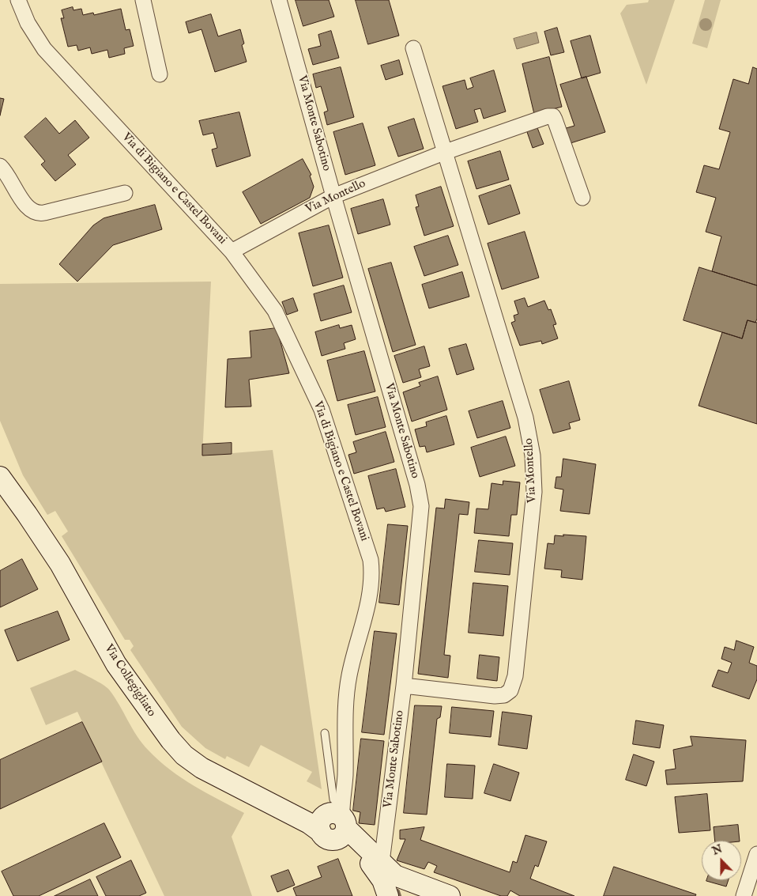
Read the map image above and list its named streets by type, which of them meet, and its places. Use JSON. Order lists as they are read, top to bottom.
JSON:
{
  "streets": {
    "main road": ["Via Collegigliato"],
    "street": ["Via Monte Sabotino", "Via di Bigiano e Castel Bovani", "Via Montello"]
  },
  "crossings": [
    ["Via Monte Sabotino", "Via Montello"],
    ["Via Monte Sabotino", "Via Collegigliato"],
    ["Via di Bigiano e Castel Bovani", "Via Montello"],
    ["Via di Bigiano e Castel Bovani", "Via Collegigliato"]
  ],
  "north": "top"
}
